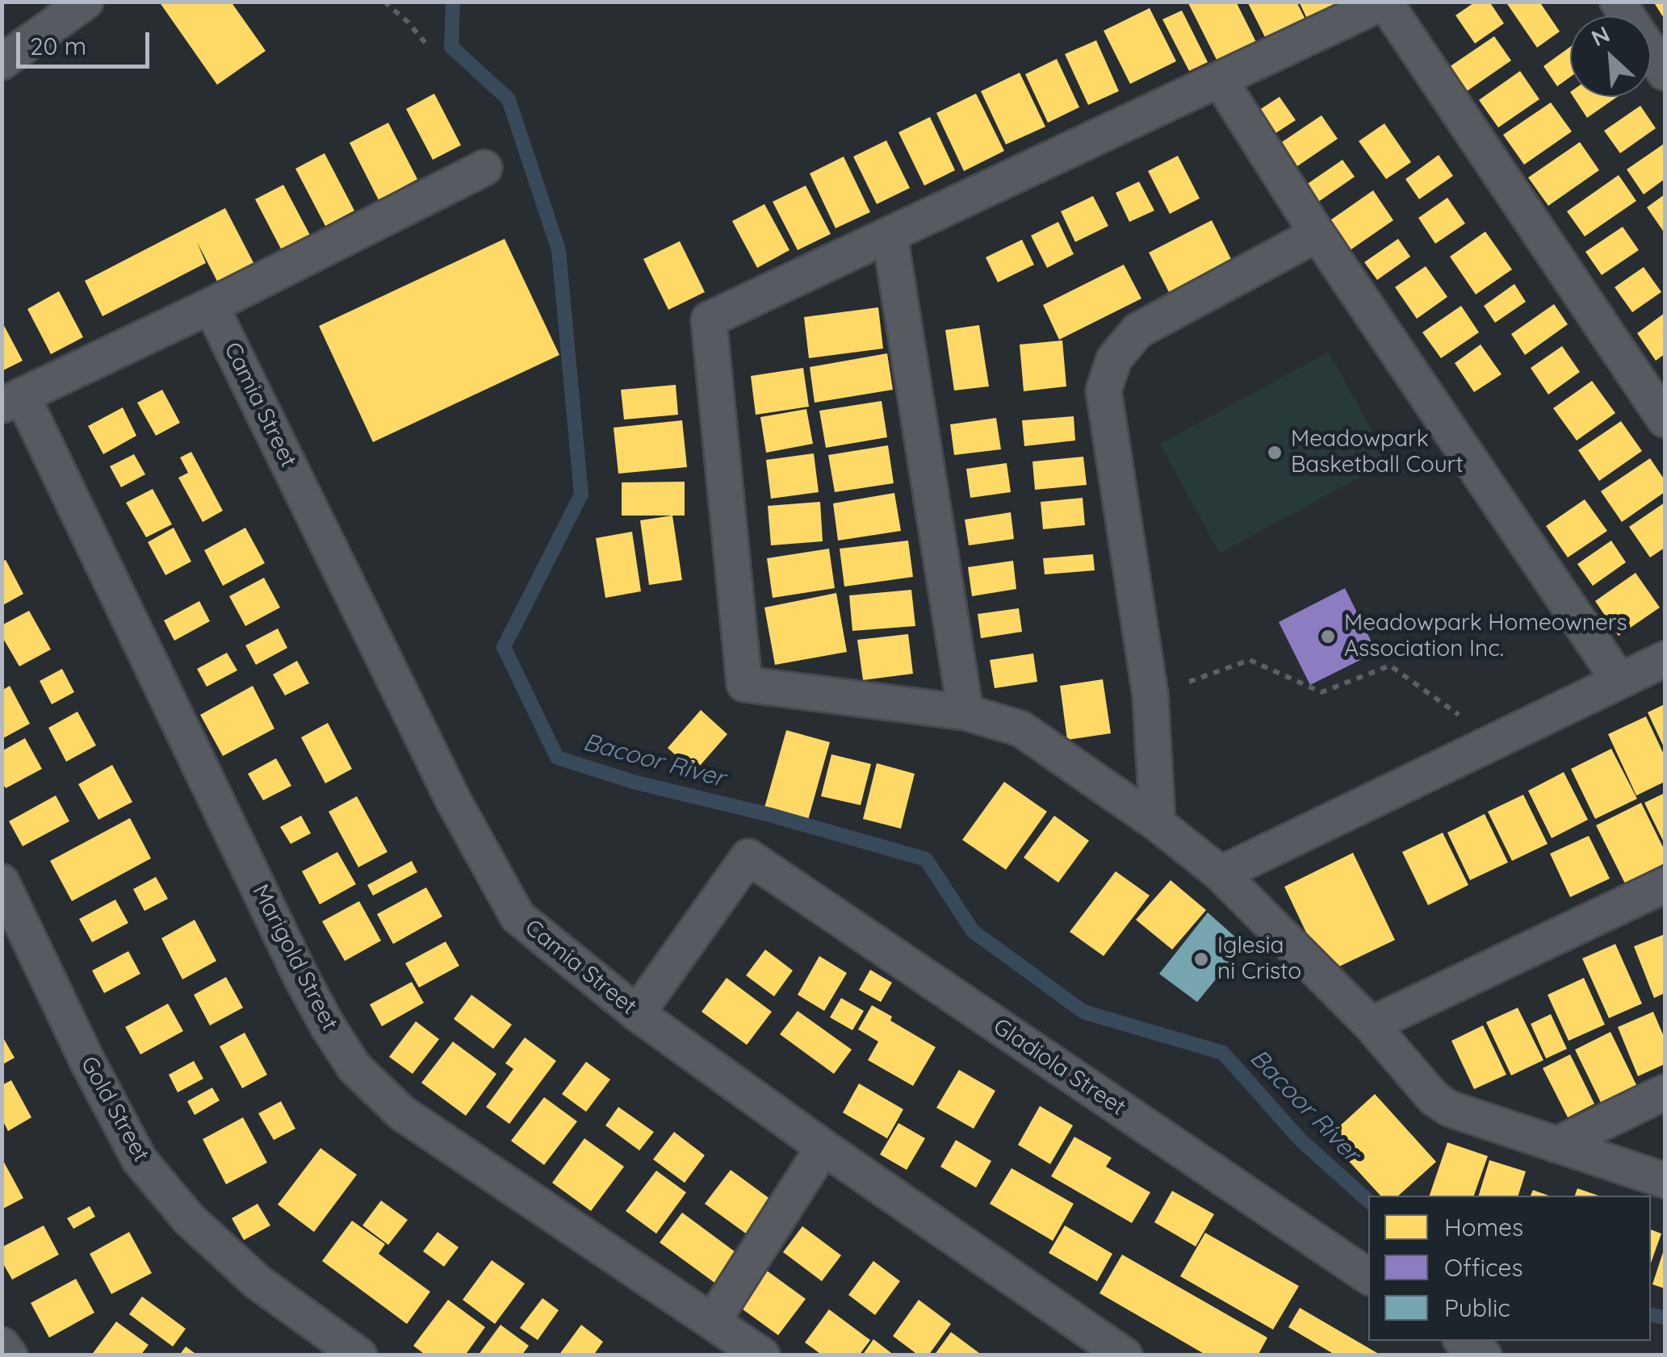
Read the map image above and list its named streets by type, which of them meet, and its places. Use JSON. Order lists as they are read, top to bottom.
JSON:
{
  "streets": {
    "street": [
      "Camia Street",
      "Marigold Street",
      "Gladiola Street",
      "Gold Street"
    ]
  },
  "crossings": [
    ["Camia Street", "Gladiola Street"]
  ],
  "water": ["Bacoor River"],
  "places": ["Meadowpark Basketball Court", "Meadowpark Homeowners Association Inc.", "Iglesia ni Cristo"],
  "legend": ["Homes", "Offices", "Public"],
  "scale_bar": "20 m",
  "north": "top left"
}
